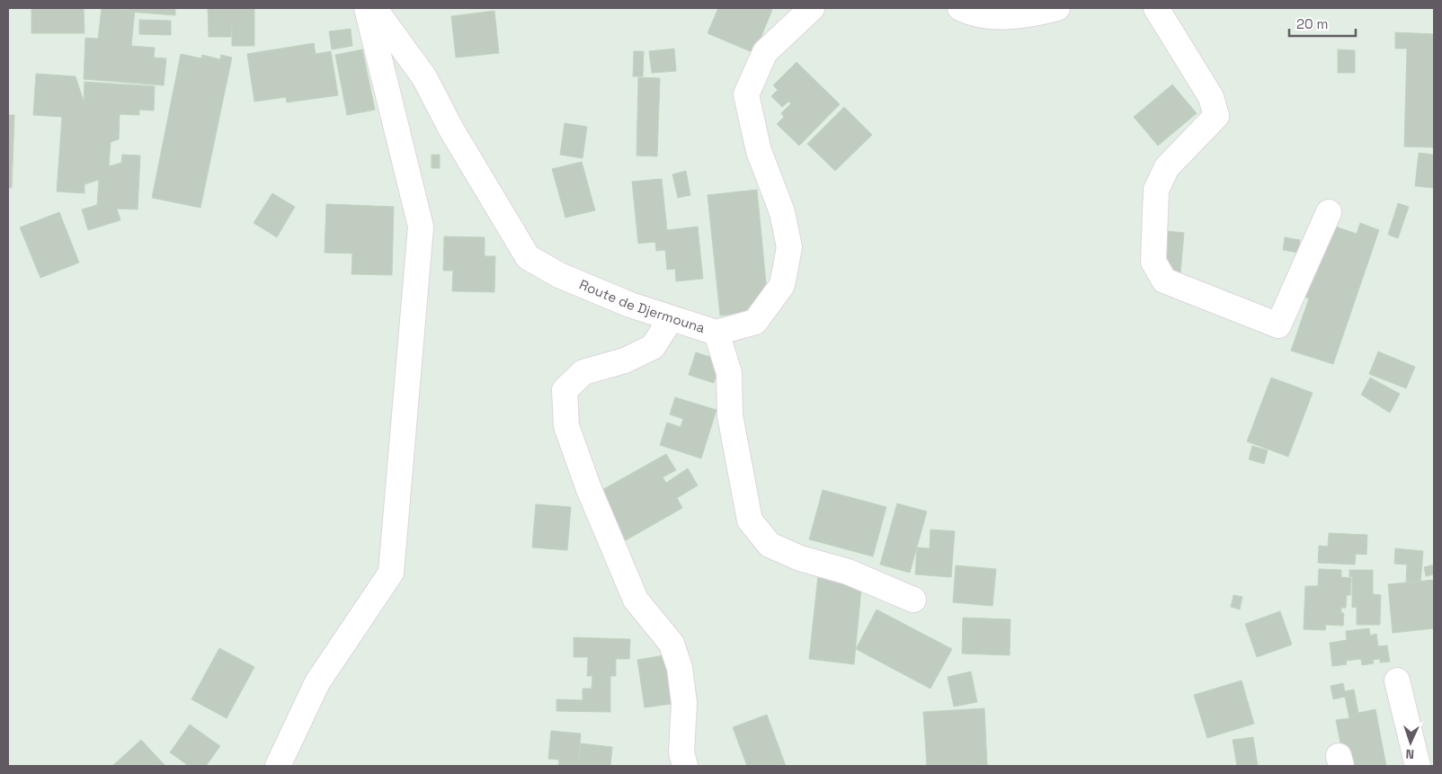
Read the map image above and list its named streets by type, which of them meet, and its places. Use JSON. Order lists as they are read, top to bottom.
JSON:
{
  "streets": {
    "street": ["Route de Djermouna"]
  },
  "scale_bar": "20 m",
  "north": "bottom"
}
